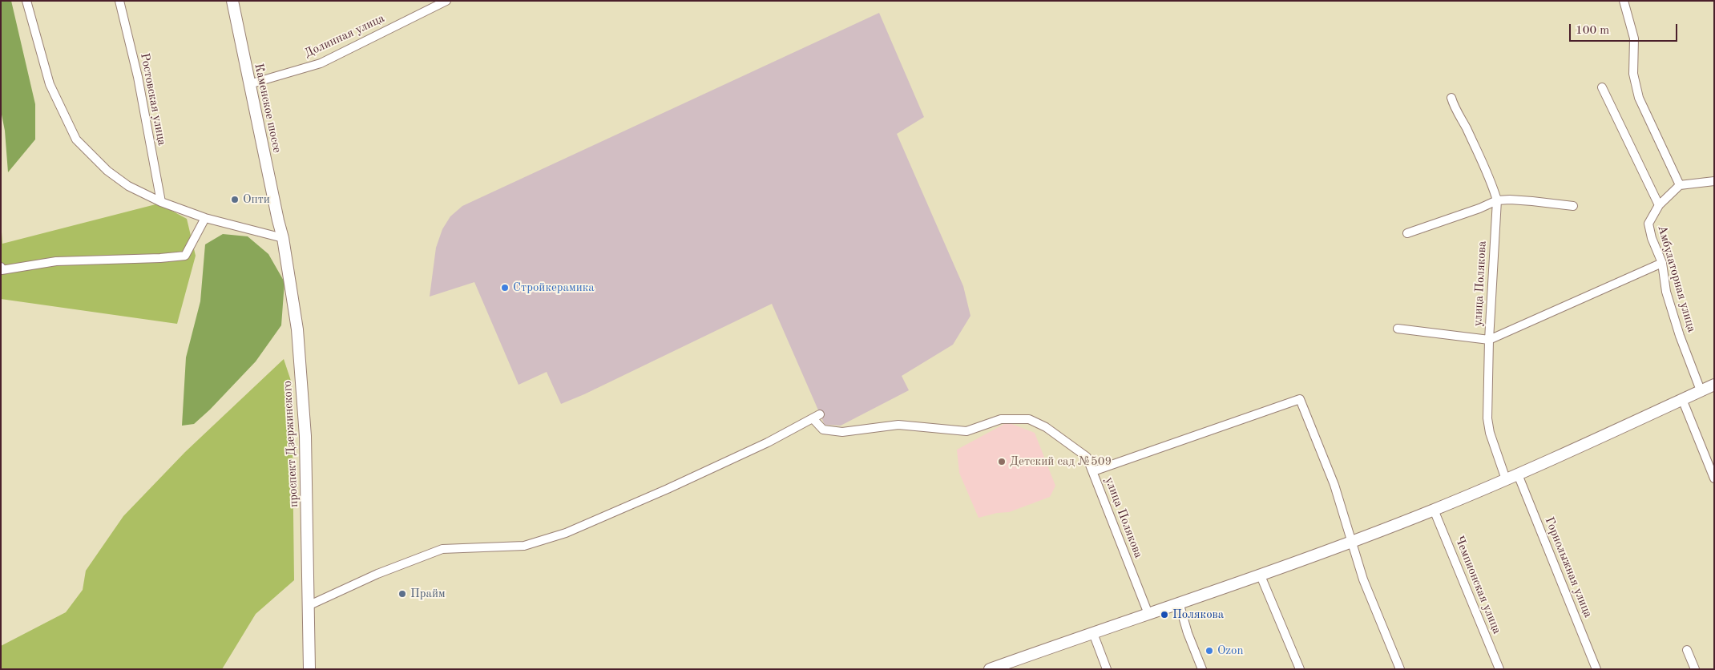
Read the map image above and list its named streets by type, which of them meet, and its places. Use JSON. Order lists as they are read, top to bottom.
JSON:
{
  "streets": {
    "street": [
      "Долинная улица",
      "Ростовская улица",
      "Каменское шоссе",
      "Амбулаторная улица",
      "улица Полякова",
      "проспект Дзержинского",
      "Горнолыжная улица",
      "Чемпионская улица"
    ]
  },
  "crossings": [
    ["Долинная улица", "Каменское шоссе"],
    ["Каменское шоссе", "проспект Дзержинского"],
    ["улица Полякова", "проспект Дзержинского"]
  ],
  "places": [
    "Опти",
    "Стройкерамика",
    "Детский сад №509",
    "Прайм",
    "Полякова",
    "Ozon"
  ],
  "scale_bar": "100 m"
}
